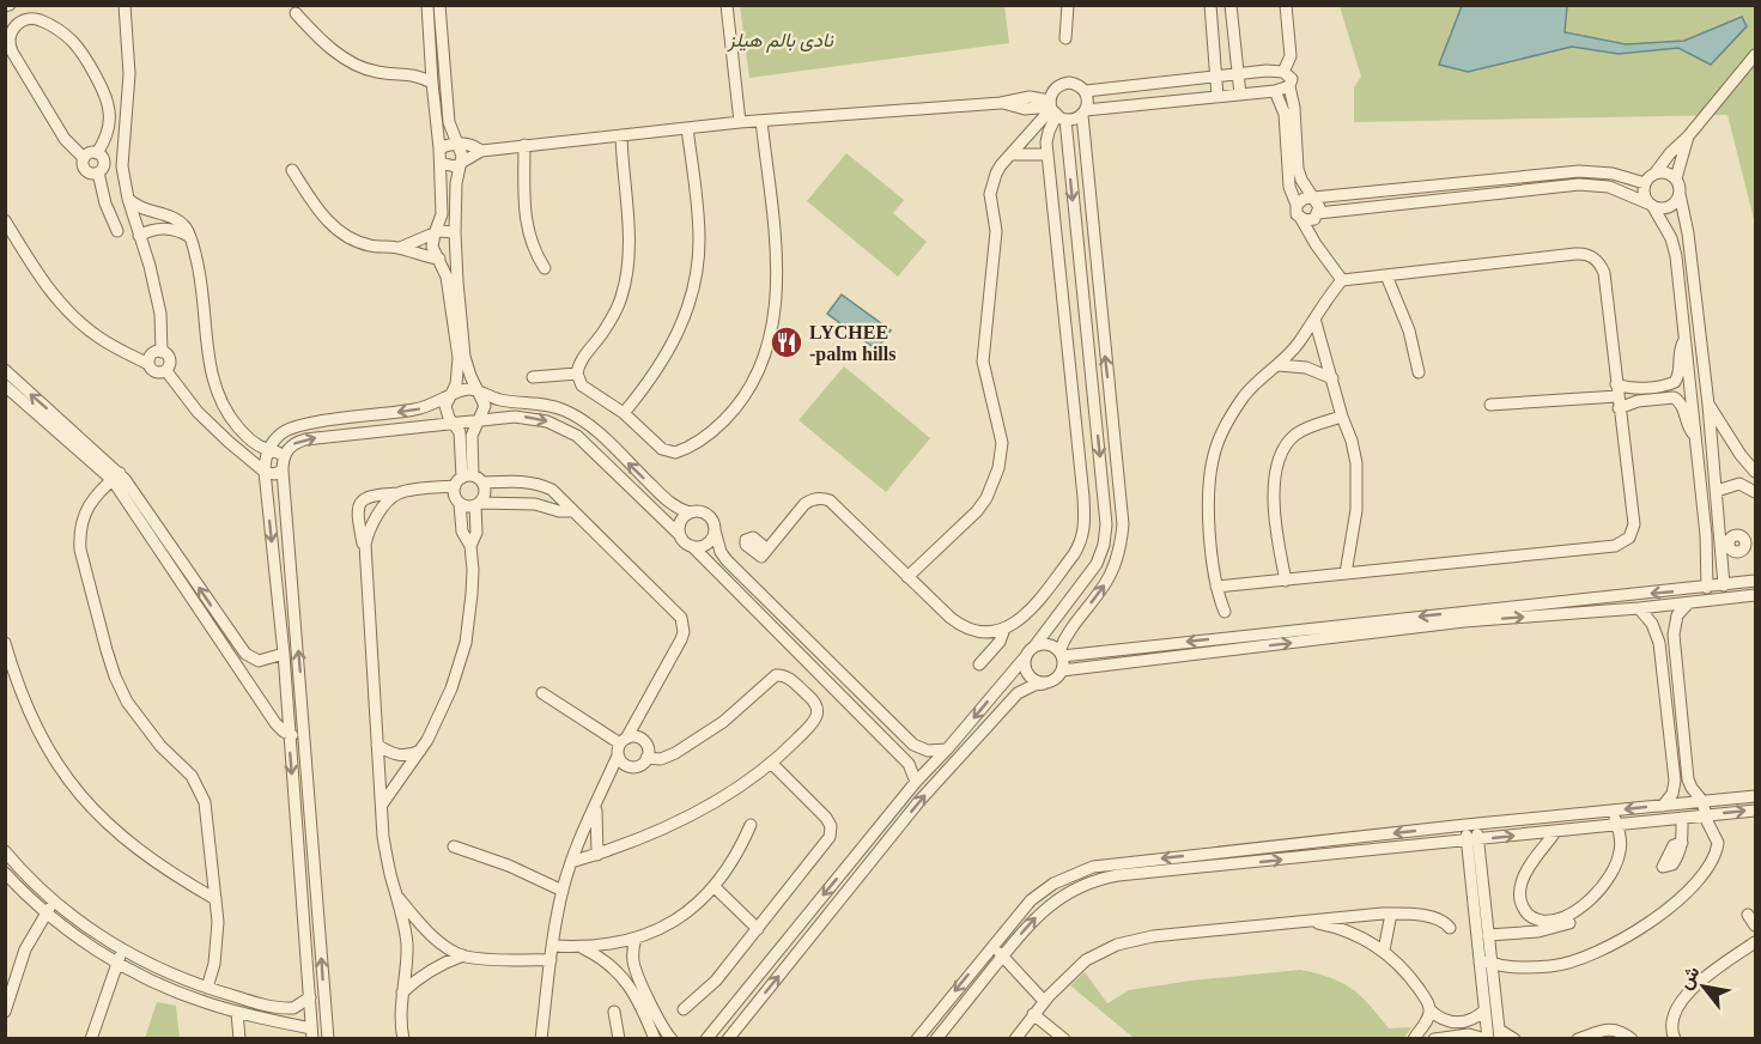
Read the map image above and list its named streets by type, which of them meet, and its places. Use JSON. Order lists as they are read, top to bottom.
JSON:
{
  "parks": ["نادى بالم هيلز"],
  "places": {
    "restaurant": ["LYCHEE -palm hills"]
  },
  "north": "top left"
}
